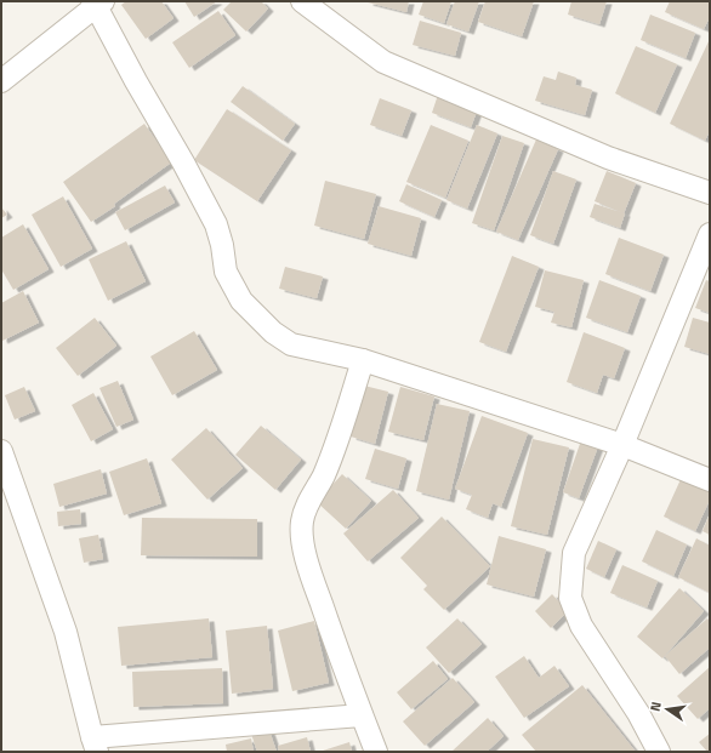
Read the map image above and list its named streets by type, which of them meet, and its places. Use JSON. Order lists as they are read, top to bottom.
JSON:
{
  "north": "left"
}
